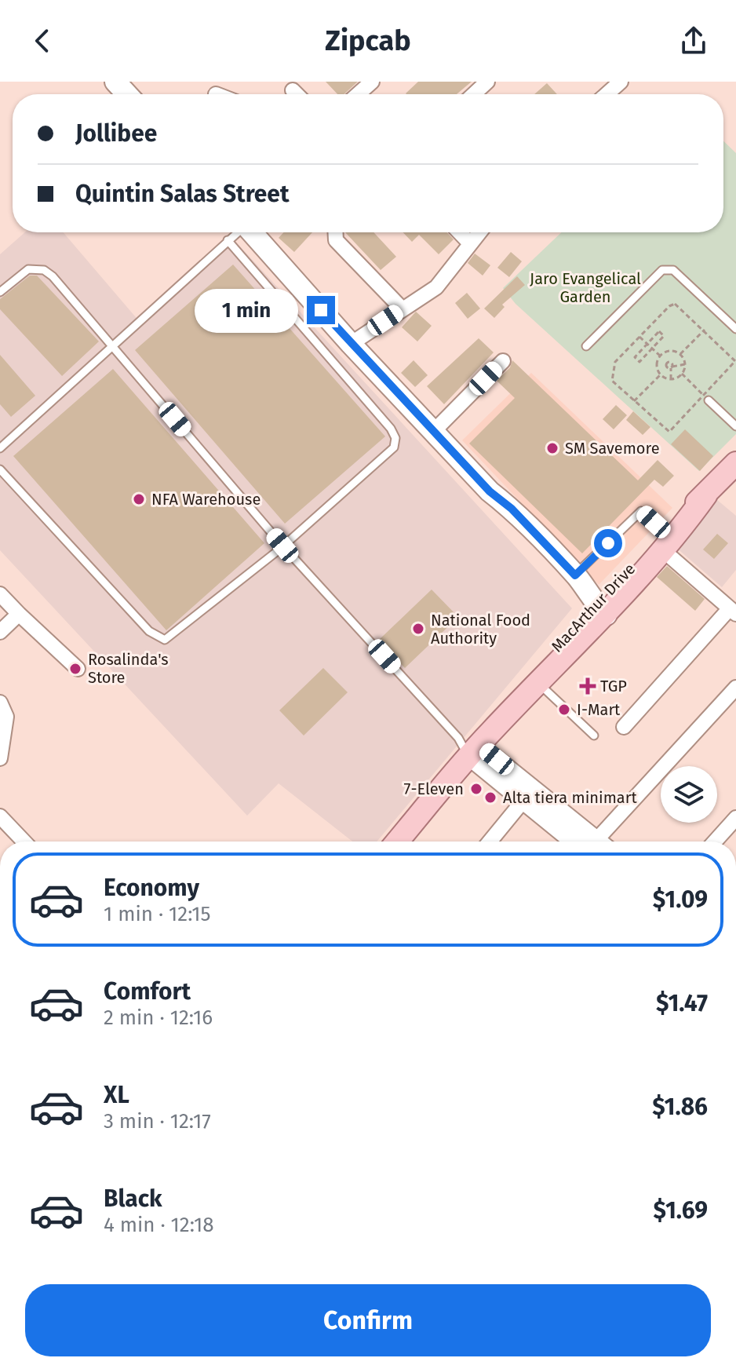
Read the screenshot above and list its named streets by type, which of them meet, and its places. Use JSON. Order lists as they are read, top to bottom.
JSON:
{
  "streets": {
    "main road": ["MacArthur Drive"]
  },
  "parks": ["Jaro Evangelical Garden"],
  "places": {
    "other": [
      "SM Savemore",
      "NFA Warehouse",
      "National Food Authority",
      "Rosalinda's Store",
      "I-Mart",
      "7-Eleven",
      "Alta tiera minimart"
    ],
    "health": ["TGP"]
  },
  "page": {
    "header": "Zipcab",
    "banner": ["Jollibee", "Quintin Salas Street"],
    "bubble": "1 min",
    "list": [
      {
        "name": "Economy",
        "note": "1 min · 12:15",
        "value": "$1.09"
      },
      {
        "name": "Comfort",
        "note": "2 min · 12:16",
        "value": "$1.47"
      },
      {
        "name": "XL",
        "note": "3 min · 12:17",
        "value": "$1.86"
      },
      {
        "name": "Black",
        "note": "4 min · 12:18",
        "value": "$1.69"
      }
    ],
    "buttons": "Confirm"
  }
}
